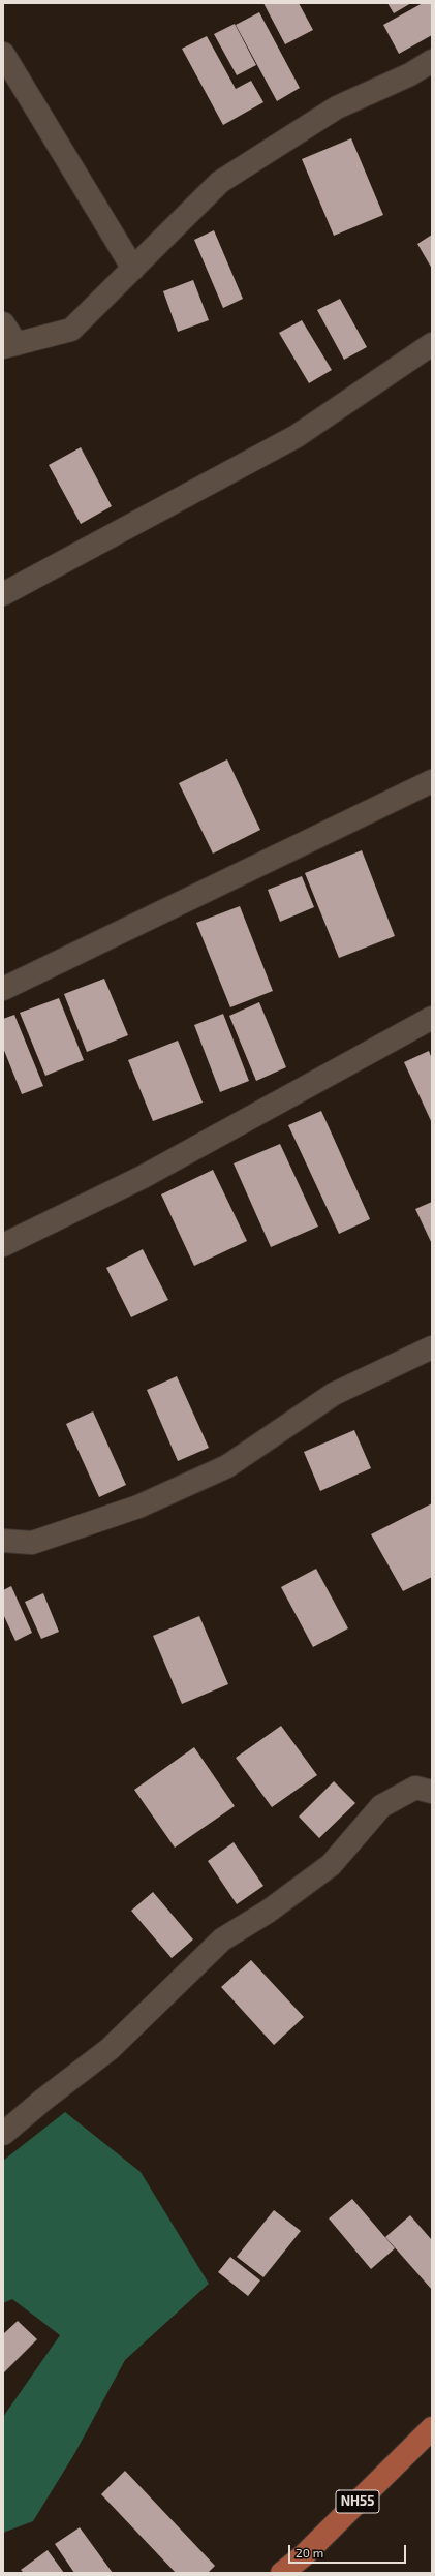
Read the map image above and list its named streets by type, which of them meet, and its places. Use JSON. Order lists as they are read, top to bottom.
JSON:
{
  "streets": {
    "main road": ["NH55"]
  },
  "scale_bar": "20 m"
}
